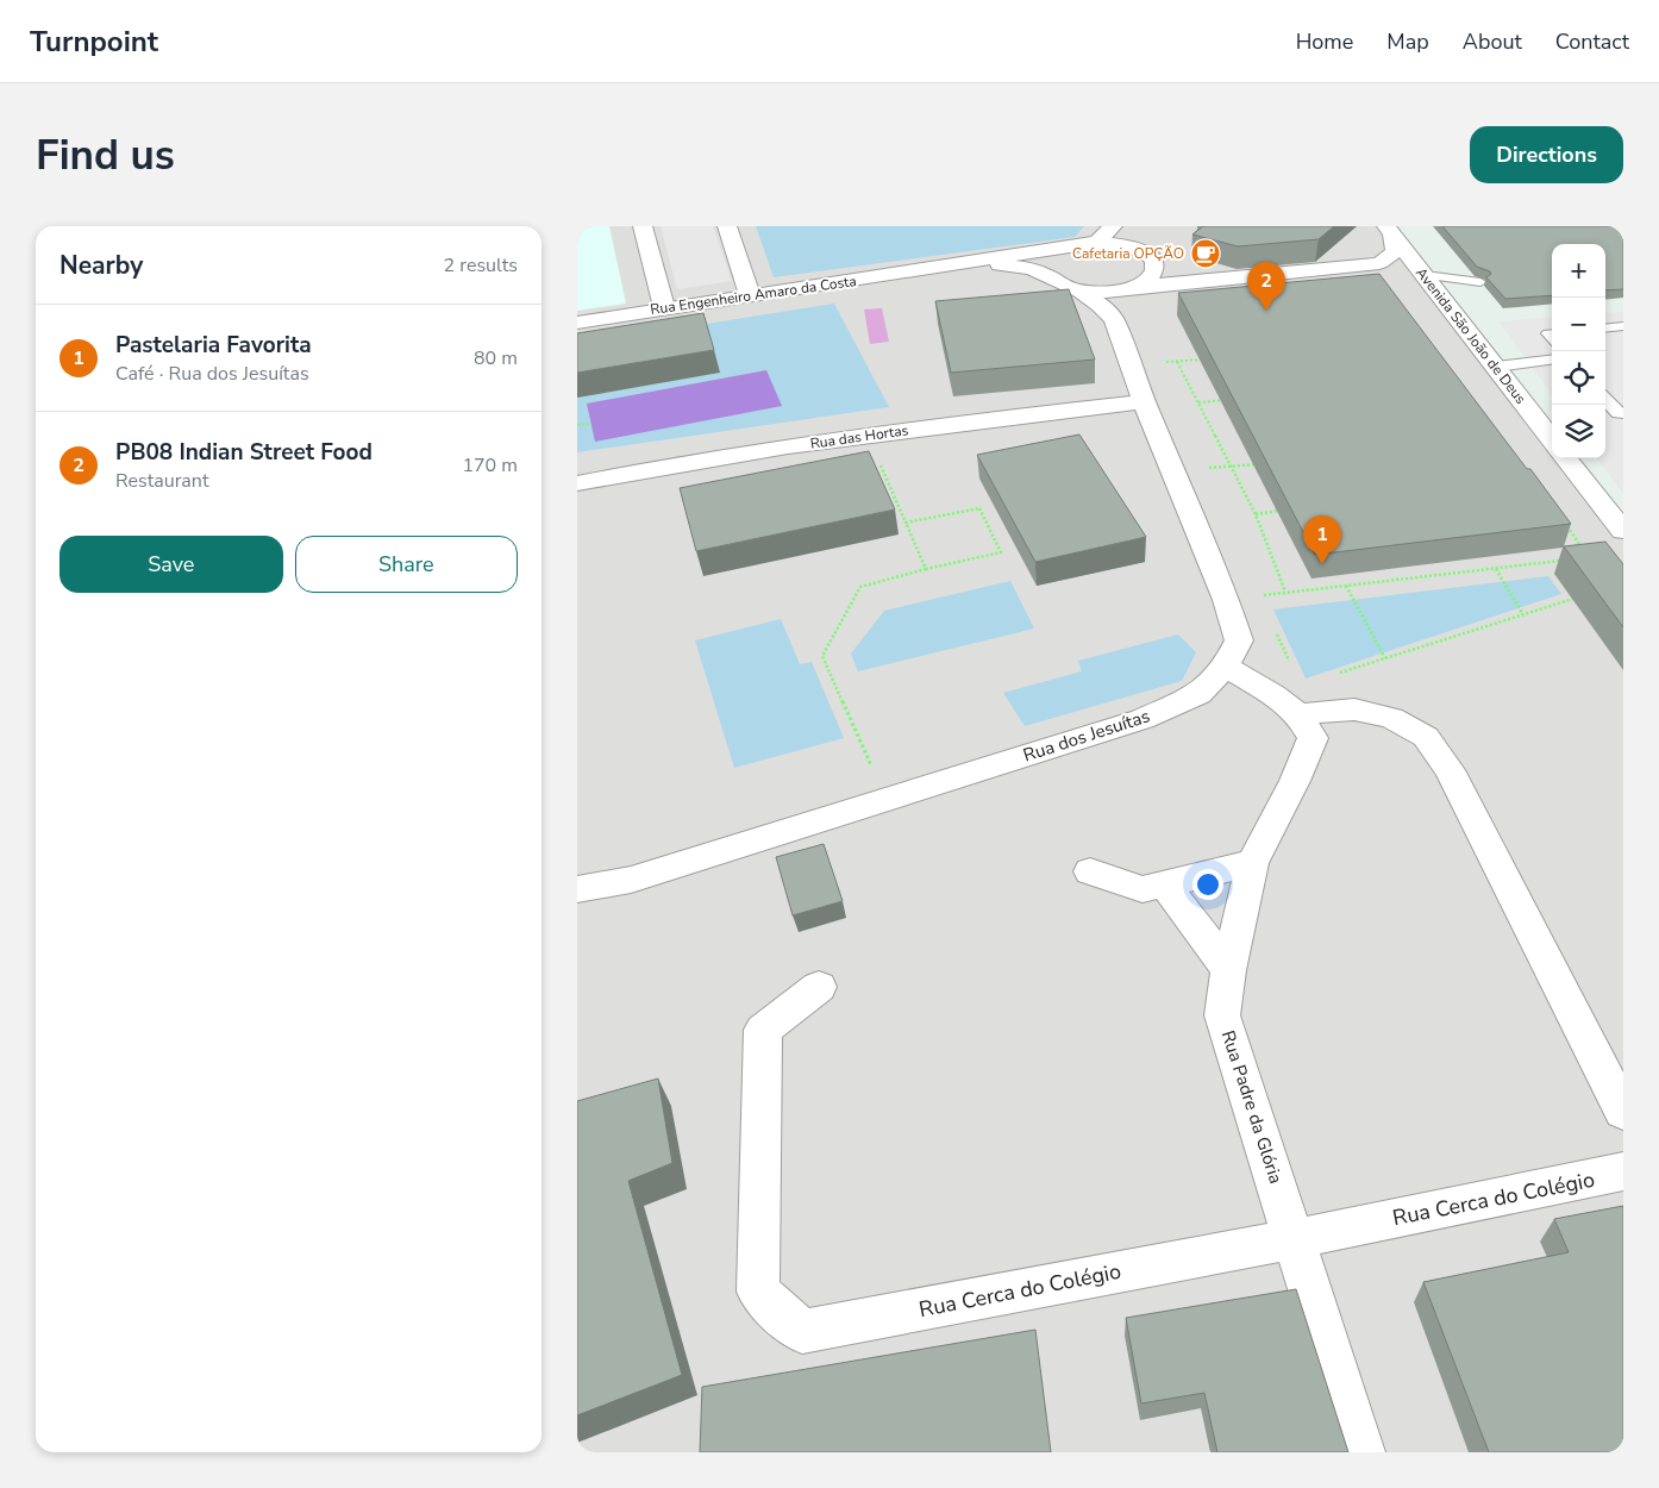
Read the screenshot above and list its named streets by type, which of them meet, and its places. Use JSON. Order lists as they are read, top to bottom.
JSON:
{
  "streets": {
    "street": [
      "Rua Engenheiro Amaro da Costa",
      "Avenida São João de Deus",
      "Rua das Hortas",
      "Rua dos Jesuítas",
      "Rua Padre da Glória",
      "Rua Cerca do Colégio"
    ]
  },
  "crossings": [
    ["Rua das Hortas", "Rua dos Jesuítas"],
    ["Rua dos Jesuítas", "Rua Padre da Glória"],
    ["Rua Padre da Glória", "Rua Cerca do Colégio"]
  ],
  "places": {
    "cafe": ["Cafetaria OPÇÃO"]
  },
  "page": {
    "header": "Turnpoint",
    "nav": [
      "Home",
      "Map",
      "About",
      "Contact"
    ],
    "buttons": [
      "Directions",
      ["Save", "Share"]
    ],
    "title": "Find us",
    "heading": ["Nearby", "2 results"],
    "map_buttons": ["+", "−"],
    "pins": ["2", "1"],
    "list": [
      {
        "mark": "1",
        "name": "Pastelaria Favorita",
        "note": "Café · Rua dos Jesuítas",
        "value": "80 m"
      },
      {
        "mark": "2",
        "name": "PB08 Indian Street Food",
        "note": "Restaurant",
        "value": "170 m"
      }
    ]
  }
}
